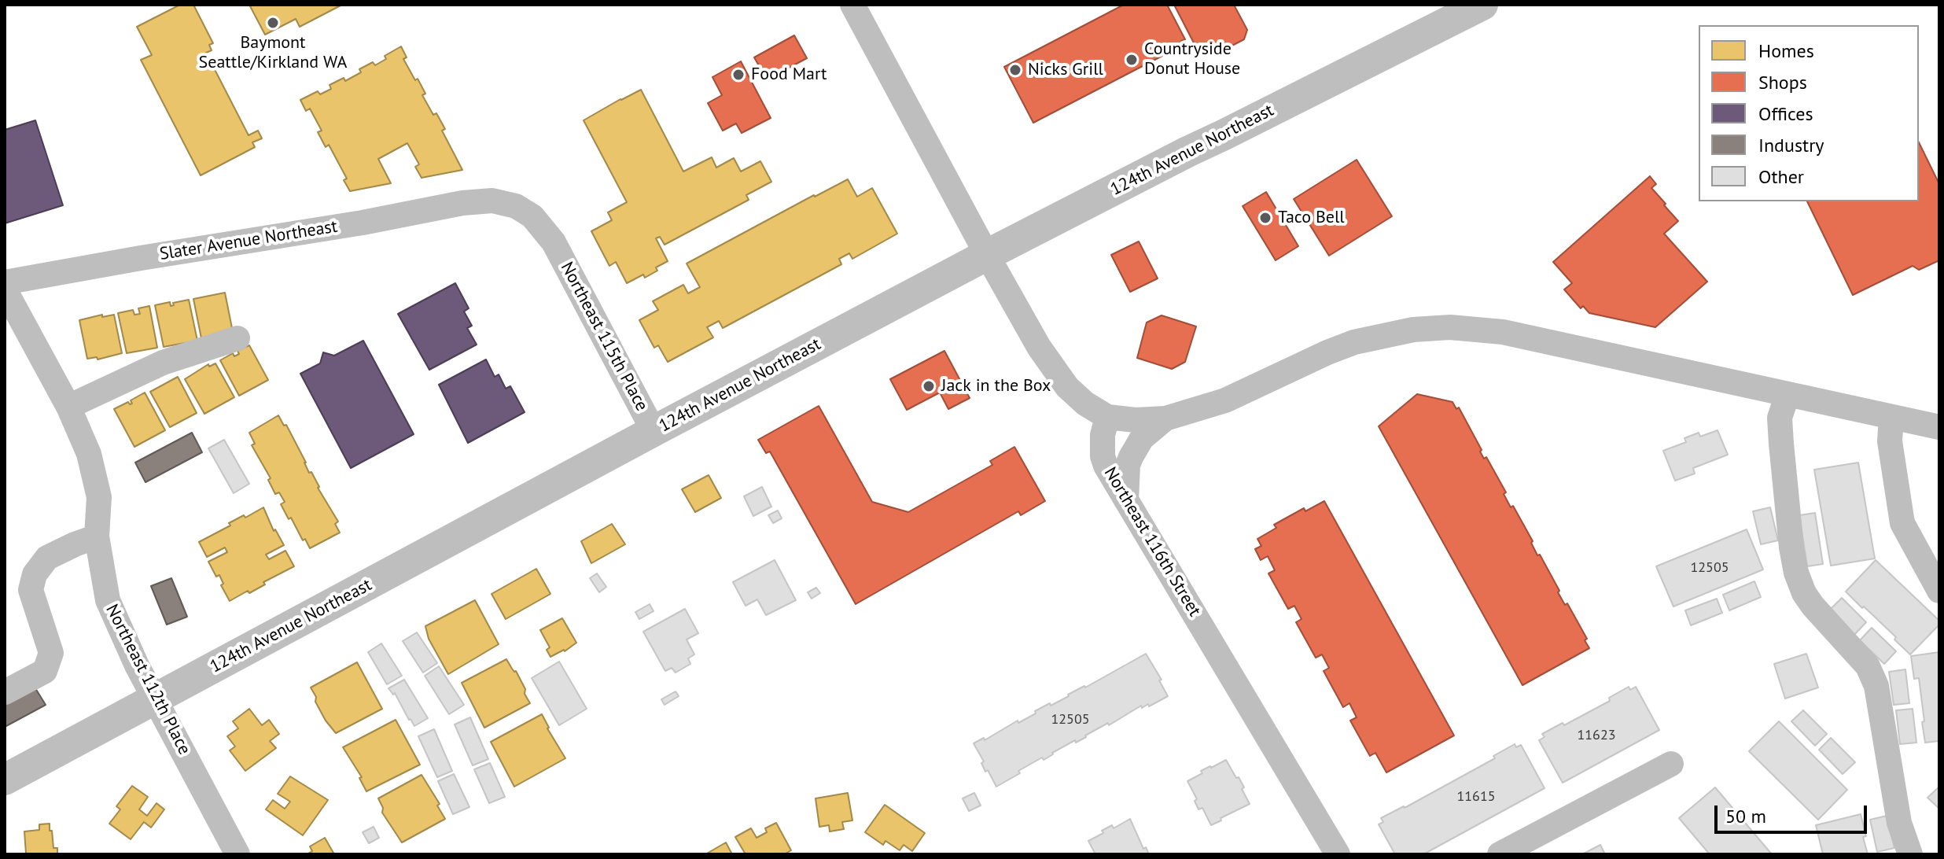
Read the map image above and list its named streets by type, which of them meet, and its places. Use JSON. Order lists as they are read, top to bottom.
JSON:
{
  "streets": {
    "main road": ["124th Avenue Northeast"],
    "street": [
      "Slater Avenue Northeast",
      "Northeast 115th Place",
      "Northeast 116th Street",
      "Northeast 112th Place"
    ]
  },
  "crossings": [
    ["124th Avenue Northeast", "Northeast 115th Place"],
    ["124th Avenue Northeast", "Northeast 112th Place"],
    ["Slater Avenue Northeast", "Northeast 115th Place"]
  ],
  "places": [
    "Baymont Seattle/Kirkland WA",
    "Countryside Donut House",
    "Nicks Grill",
    "Food Mart",
    "Taco Bell",
    "Jack in the Box"
  ],
  "house_numbers": [
    "12505",
    "12505",
    "11623",
    "11615"
  ],
  "legend": [
    "Homes",
    "Shops",
    "Offices",
    "Industry",
    "Other"
  ],
  "scale_bar": "50 m"
}
